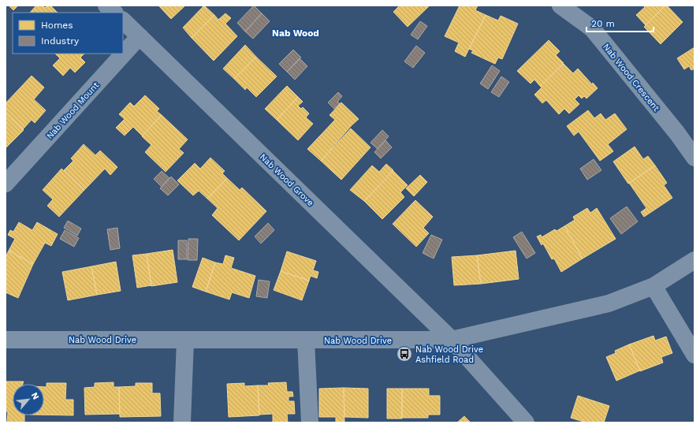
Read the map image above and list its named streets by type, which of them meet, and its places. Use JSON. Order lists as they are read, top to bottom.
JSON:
{
  "streets": {
    "street": [
      "Nab Wood Crescent",
      "Nab Wood Mount",
      "Nab Wood Grove",
      "Nab Wood Drive"
    ]
  },
  "crossings": [
    ["Nab Wood Mount", "Nab Wood Grove"],
    ["Nab Wood Grove", "Nab Wood Drive"]
  ],
  "districts": ["Nab Wood"],
  "places": {
    "bus stop": ["Nab Wood Drive Ashfield Road"]
  },
  "legend": ["Homes", "Industry"],
  "scale_bar": "20 m",
  "north": "top right"
}
